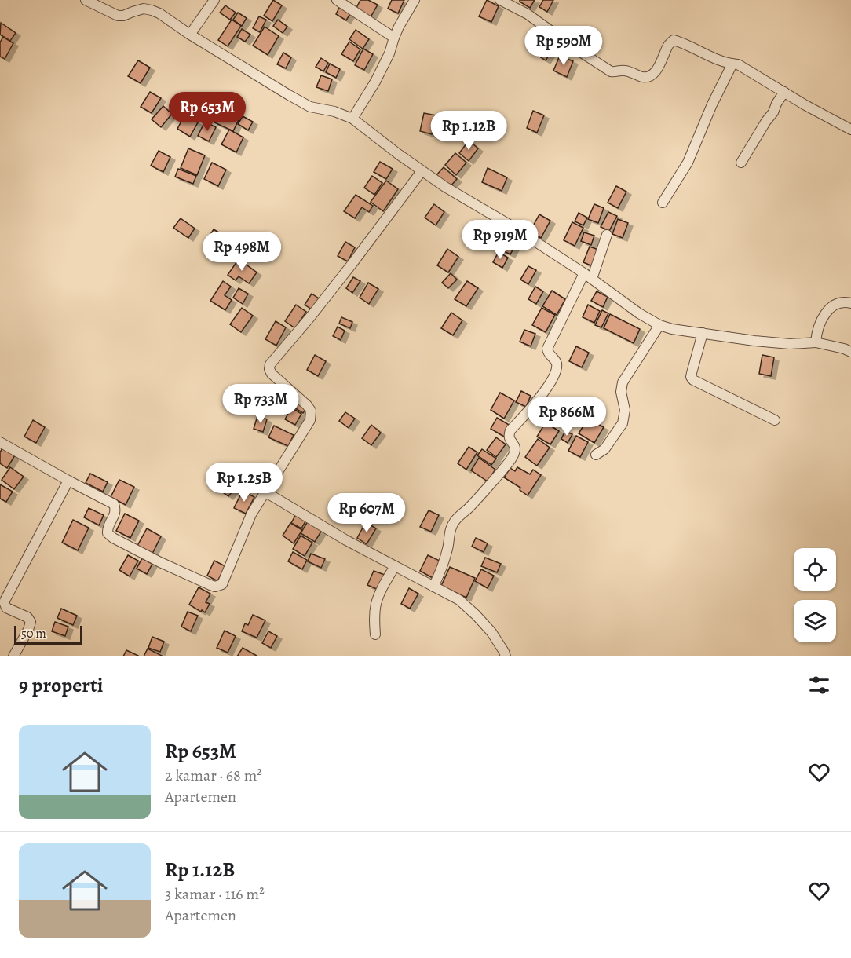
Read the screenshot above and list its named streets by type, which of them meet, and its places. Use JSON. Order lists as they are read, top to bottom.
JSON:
{
  "scale_bar": "50 m",
  "page": {
    "price": [
      "Rp 590M",
      "Rp 653M",
      "Rp 1.12B",
      "Rp 919M",
      "Rp 498M",
      "Rp 733M",
      "Rp 866M",
      "Rp 1.25B",
      "Rp 607M"
    ],
    "scale": "50 m",
    "heading": "9 properti",
    "list": [
      {
        "name": "Rp 653M",
        "note": "2 kamar · 68 m² · Apartemen"
      },
      {
        "name": "Rp 1.12B",
        "note": "3 kamar · 116 m² · Apartemen"
      }
    ]
  }
}
